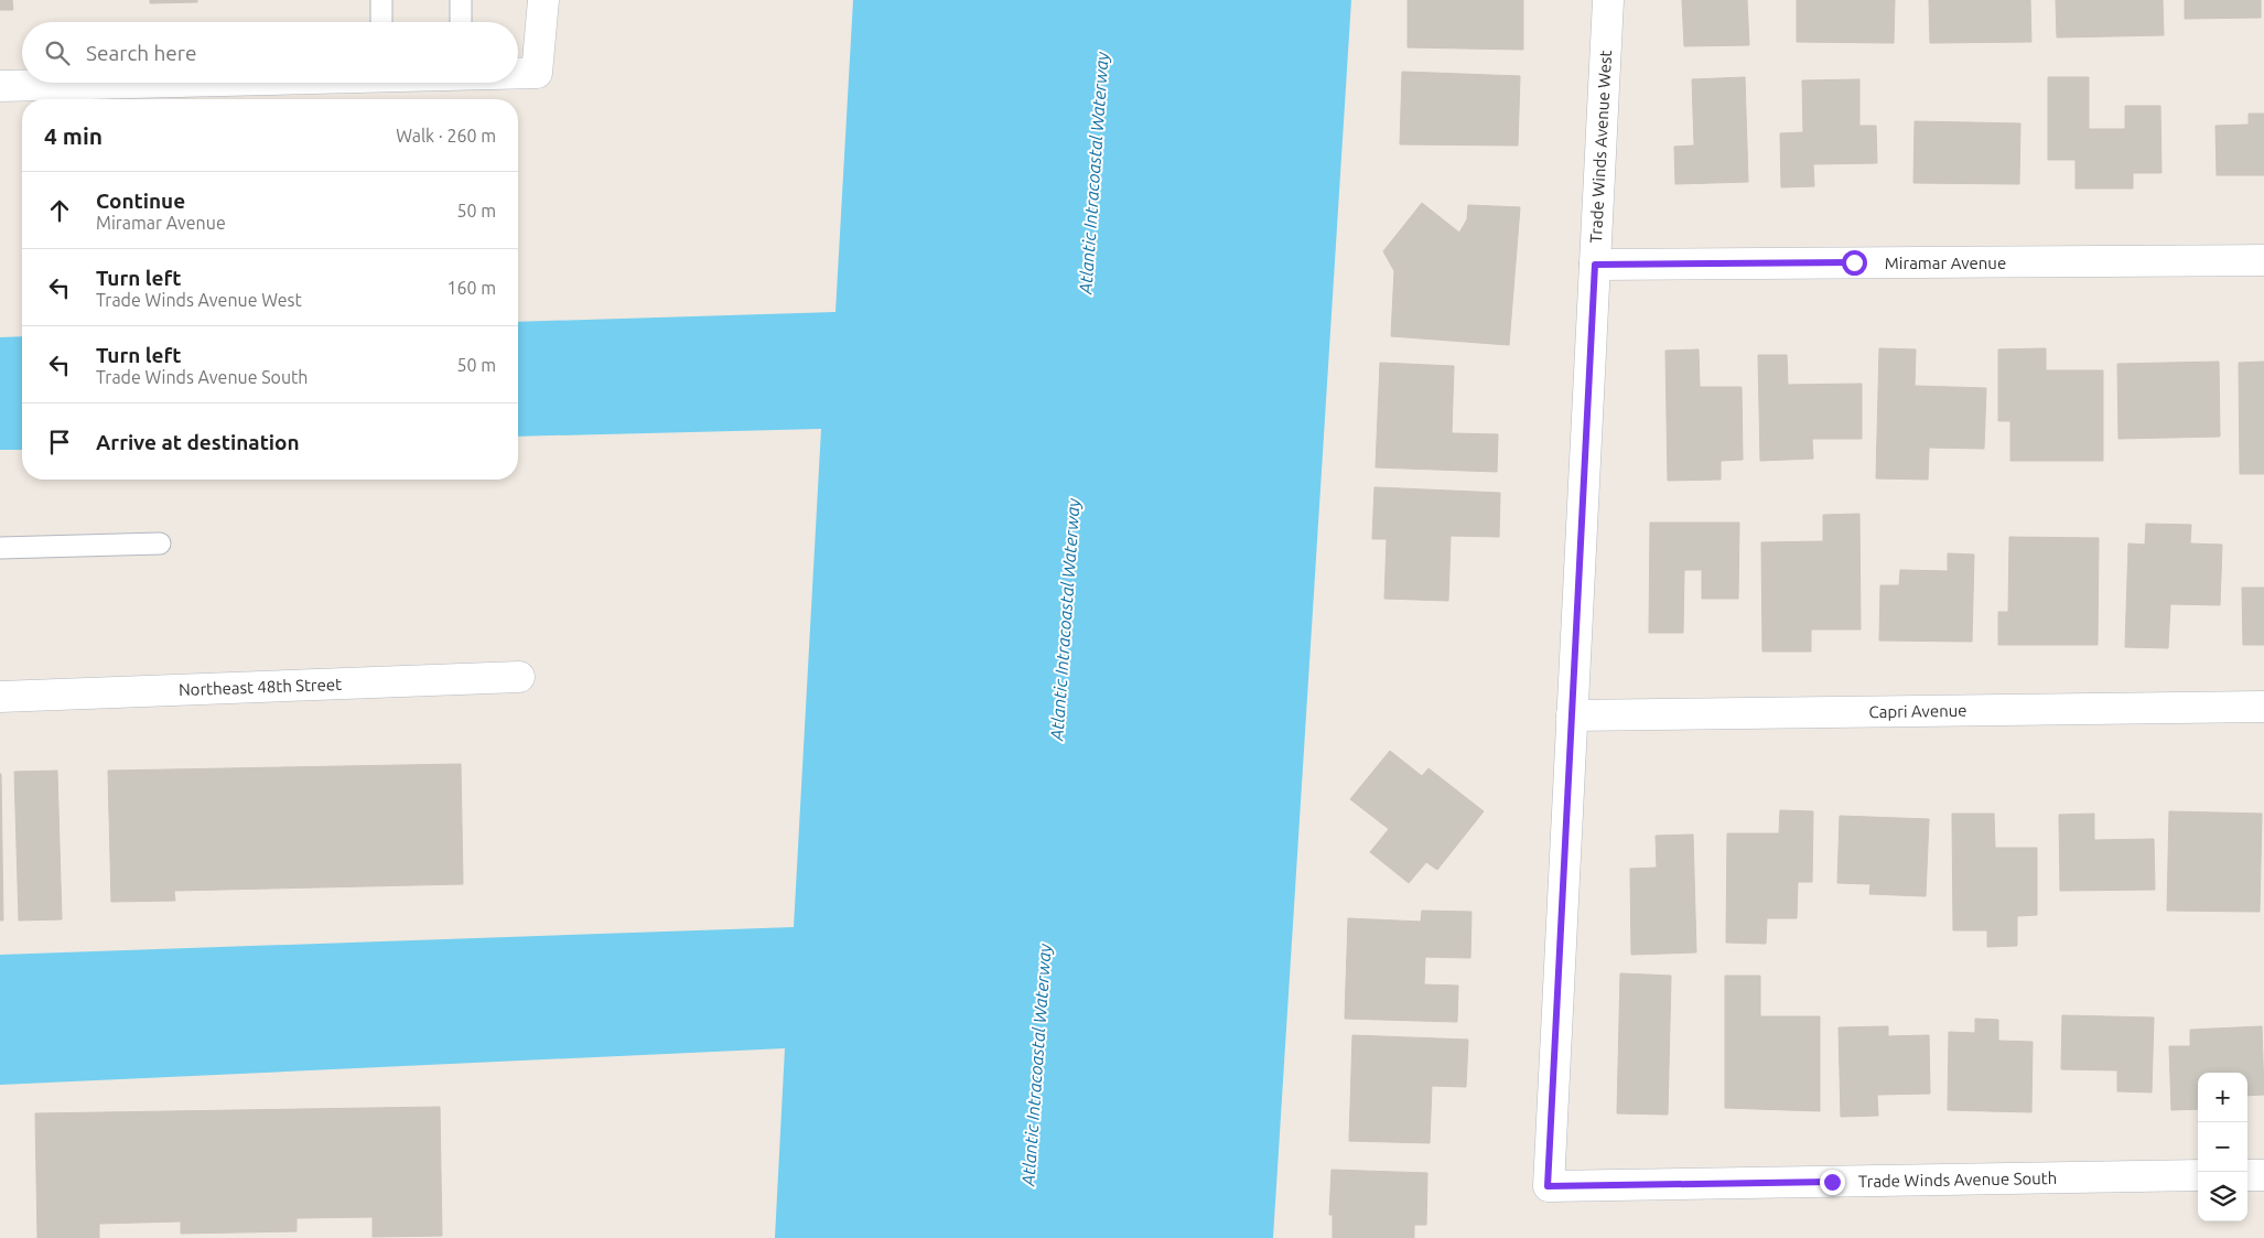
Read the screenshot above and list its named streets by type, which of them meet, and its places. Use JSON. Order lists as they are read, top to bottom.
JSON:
{
  "streets": {
    "street": [
      "Trade Winds Avenue West",
      "Miramar Avenue",
      "Northeast 48th Street",
      "Capri Avenue",
      "Trade Winds Avenue South"
    ]
  },
  "crossings": [
    ["Trade Winds Avenue West", "Miramar Avenue"],
    ["Trade Winds Avenue West", "Capri Avenue"],
    ["Trade Winds Avenue West", "Trade Winds Avenue South"]
  ],
  "water": ["Atlantic Intracoastal Waterway"],
  "page": {
    "search": "Search here",
    "heading": ["4 min", "Walk · 260 m"],
    "list": [
      ["Continue", "Miramar Avenue", "50 m"],
      ["Turn left", "Trade Winds Avenue West", "160 m"],
      ["Turn left", "Trade Winds Avenue South", "50 m"],
      "Arrive at destination"
    ],
    "map_buttons": ["+", "−"]
  }
}
